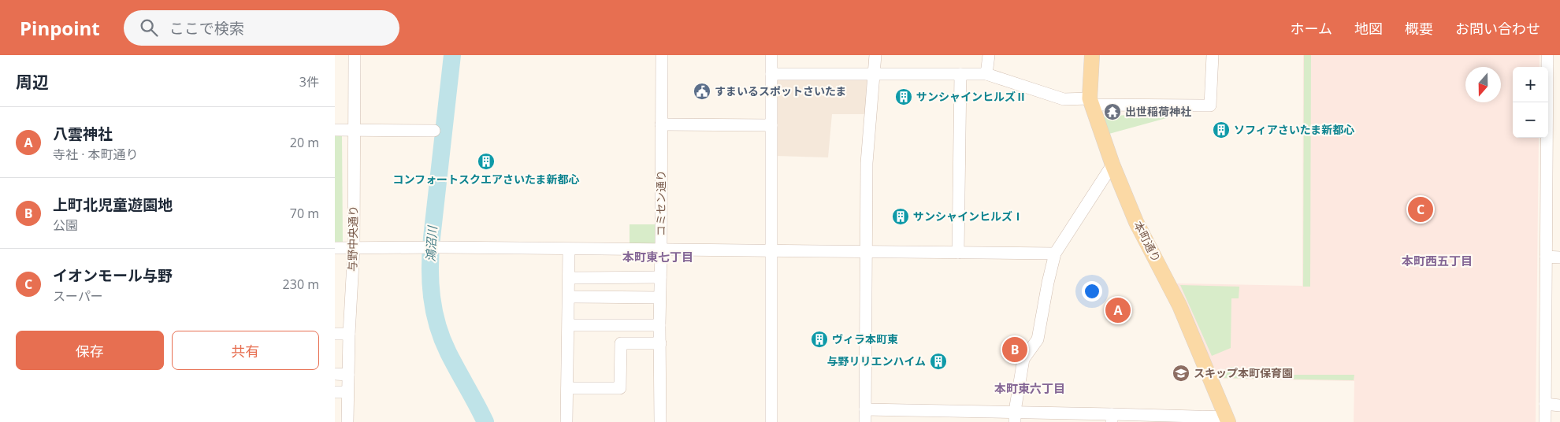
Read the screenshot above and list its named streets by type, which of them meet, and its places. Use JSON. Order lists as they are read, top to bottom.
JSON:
{
  "streets": {
    "main road": ["本町通り"],
    "street": ["コミセン通り", "与野中央通り"]
  },
  "districts": ["本町東七丁目", "本町西五丁目", "本町東六丁目"],
  "water": ["鴻沼川"],
  "places": {
    "public building": ["すまいるスポットさいたま"],
    "building": [
      "サンシャインヒルズⅡ",
      "ソフィアさいたま新都心",
      "コンフォートスクエアさいたま新都心",
      "サンシャインヒルズⅠ",
      "ヴィラ本町東",
      "与野リリエンハイム"
    ],
    "temple": ["出世稲荷神社"],
    "school or university": ["スキップ本町保育園"]
  },
  "north": "bottom",
  "page": {
    "header": "Pinpoint",
    "search": "ここで検索",
    "nav": [
      "ホーム",
      "地図",
      "概要",
      "お問い合わせ"
    ],
    "heading": ["周辺", "3件"],
    "map_buttons": ["+", "−"],
    "list": [
      {
        "mark": "A",
        "name": "八雲神社",
        "note": "寺社 · 本町通り",
        "value": "20 m"
      },
      {
        "mark": "B",
        "name": "上町北児童遊園地",
        "note": "公園",
        "value": "70 m"
      },
      {
        "mark": "C",
        "name": "イオンモール与野",
        "note": "スーパー",
        "value": "230 m"
      }
    ],
    "pins": ["C", "A", "B"],
    "buttons": ["保存", "共有"]
  }
}
